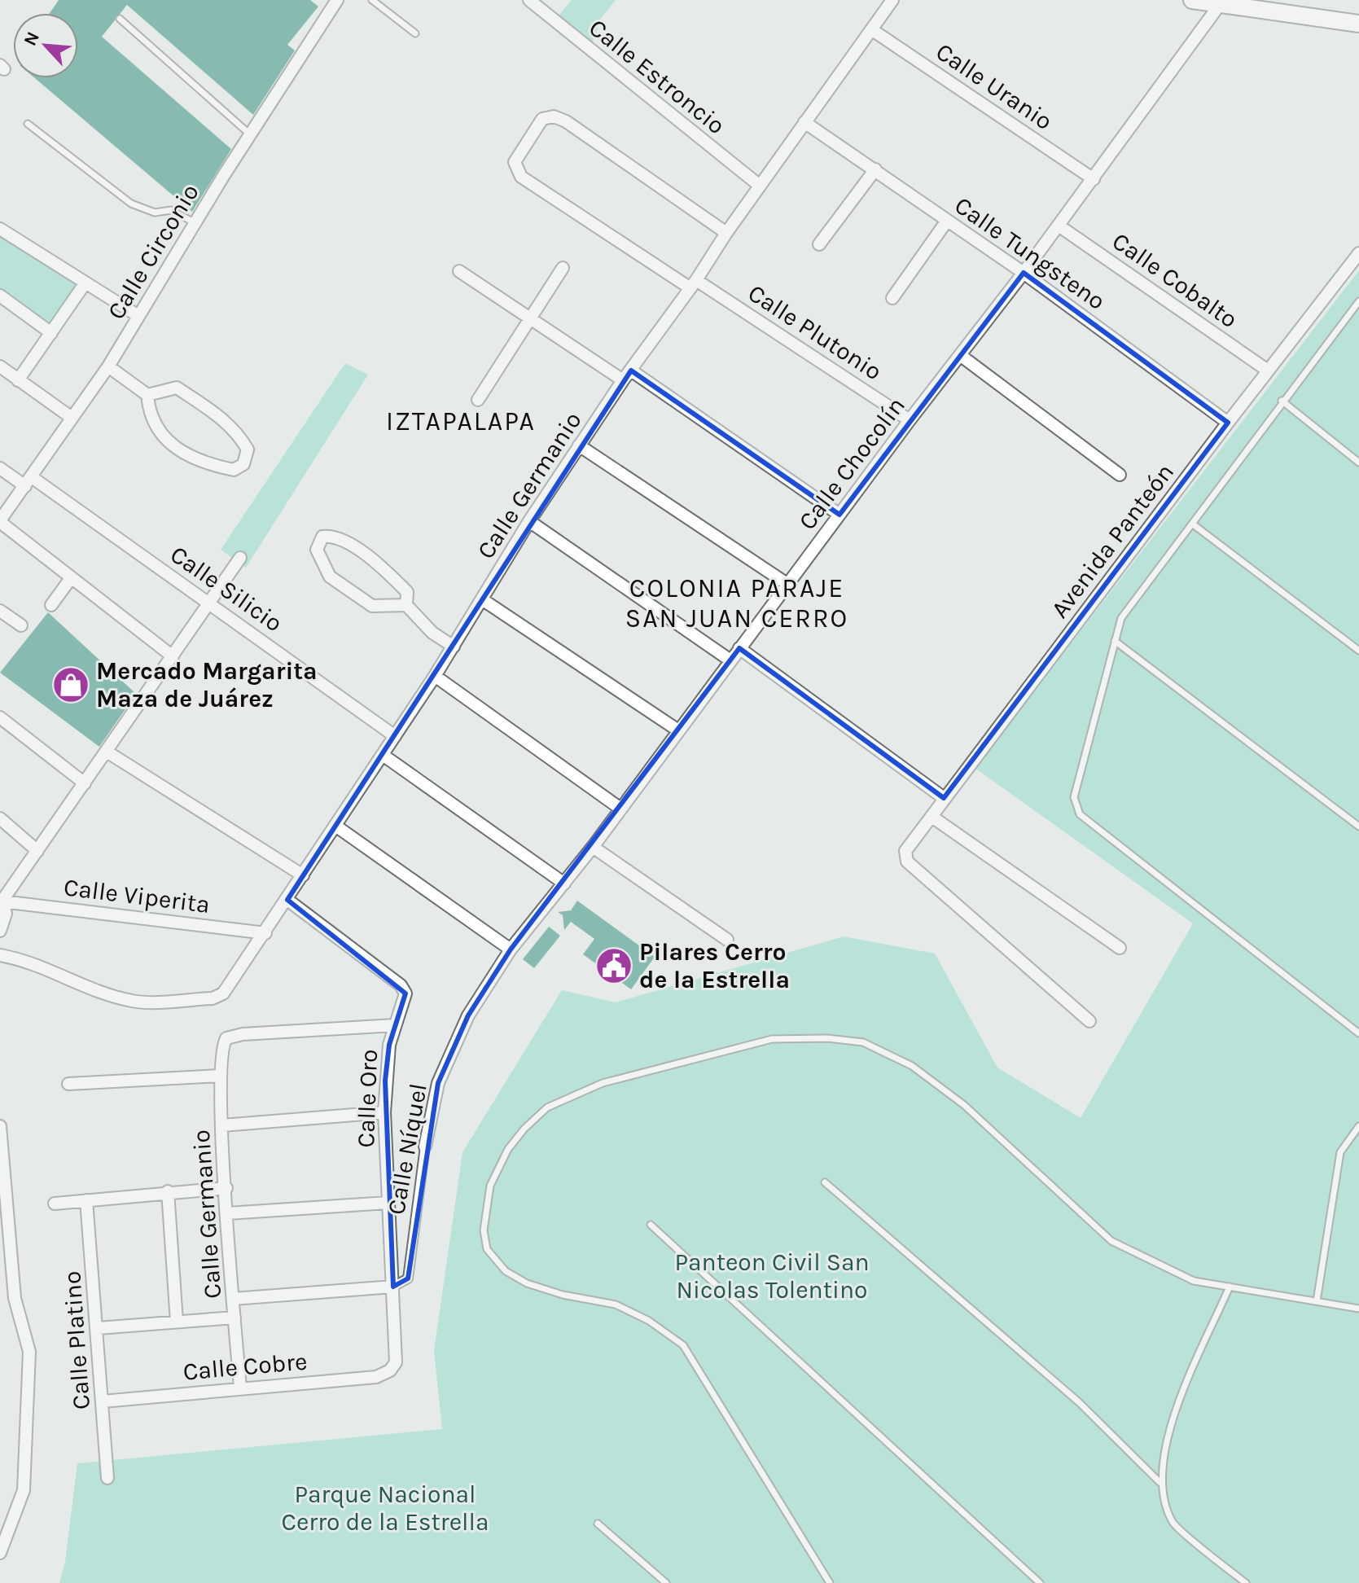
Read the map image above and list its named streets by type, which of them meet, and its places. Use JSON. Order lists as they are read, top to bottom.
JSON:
{
  "streets": {
    "street": [
      "Calle Estroncio",
      "Calle Uranio",
      "Calle Circonio",
      "Calle Tungsteno",
      "Calle Cobalto",
      "Calle Plutonio",
      "Calle Chocolín",
      "Calle Germanio",
      "Avenida Panteón",
      "Calle Silicio",
      "Calle Viperita",
      "Calle Oro",
      "Calle Níquel",
      "Calle Platino",
      "Calle Cobre"
    ]
  },
  "crossings": [
    ["Calle Estroncio", "Calle Germanio"],
    ["Calle Uranio", "Calle Chocolín"],
    ["Calle Uranio", "Calle Germanio"],
    ["Calle Circonio", "Calle Silicio"],
    ["Calle Tungsteno", "Calle Chocolín"],
    ["Calle Tungsteno", "Calle Germanio"],
    ["Calle Tungsteno", "Avenida Panteón"],
    ["Calle Cobalto", "Calle Chocolín"],
    ["Calle Cobalto", "Avenida Panteón"],
    ["Calle Plutonio", "Calle Chocolín"],
    ["Calle Plutonio", "Calle Germanio"],
    ["Calle Chocolín", "Calle Níquel"],
    ["Calle Germanio", "Calle Silicio"],
    ["Calle Germanio", "Calle Viperita"],
    ["Calle Germanio", "Calle Oro"],
    ["Calle Germanio", "Calle Cobre"],
    ["Calle Oro", "Calle Níquel"],
    ["Calle Níquel", "Calle Cobre"],
    ["Calle Platino", "Calle Cobre"]
  ],
  "districts": ["IZTAPALAPA", "COLONIA PARAJE SAN JUAN CERRO"],
  "parks": ["Panteon Civil San Nicolas Tolentino", "Parque Nacional Cerro de la Estrella"],
  "places": {
    "shop": ["Mercado Margarita Maza de Juárez"],
    "public building": ["Pilares Cerro de la Estrella"]
  },
  "north": "top left"
}
